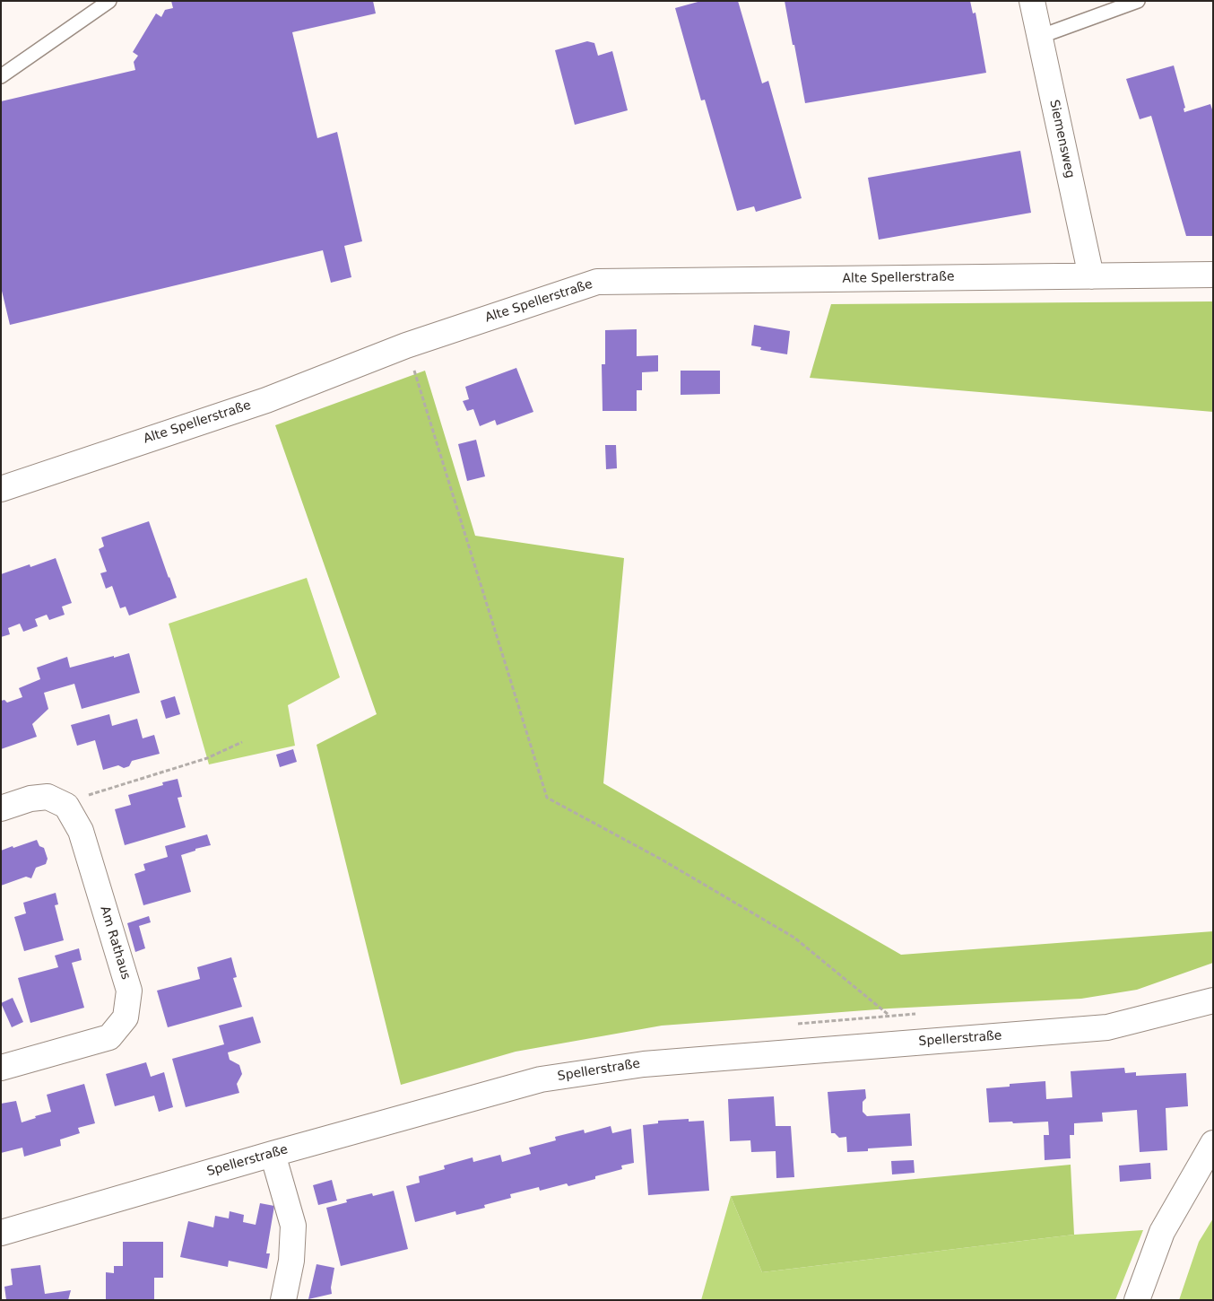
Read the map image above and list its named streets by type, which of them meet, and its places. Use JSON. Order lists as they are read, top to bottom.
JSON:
{
  "streets": {
    "street": [
      "Siemensweg",
      "Alte Spellerstraße",
      "Am Rathaus",
      "Spellerstraße"
    ]
  },
  "crossings": [
    ["Siemensweg", "Alte Spellerstraße"]
  ]
}
